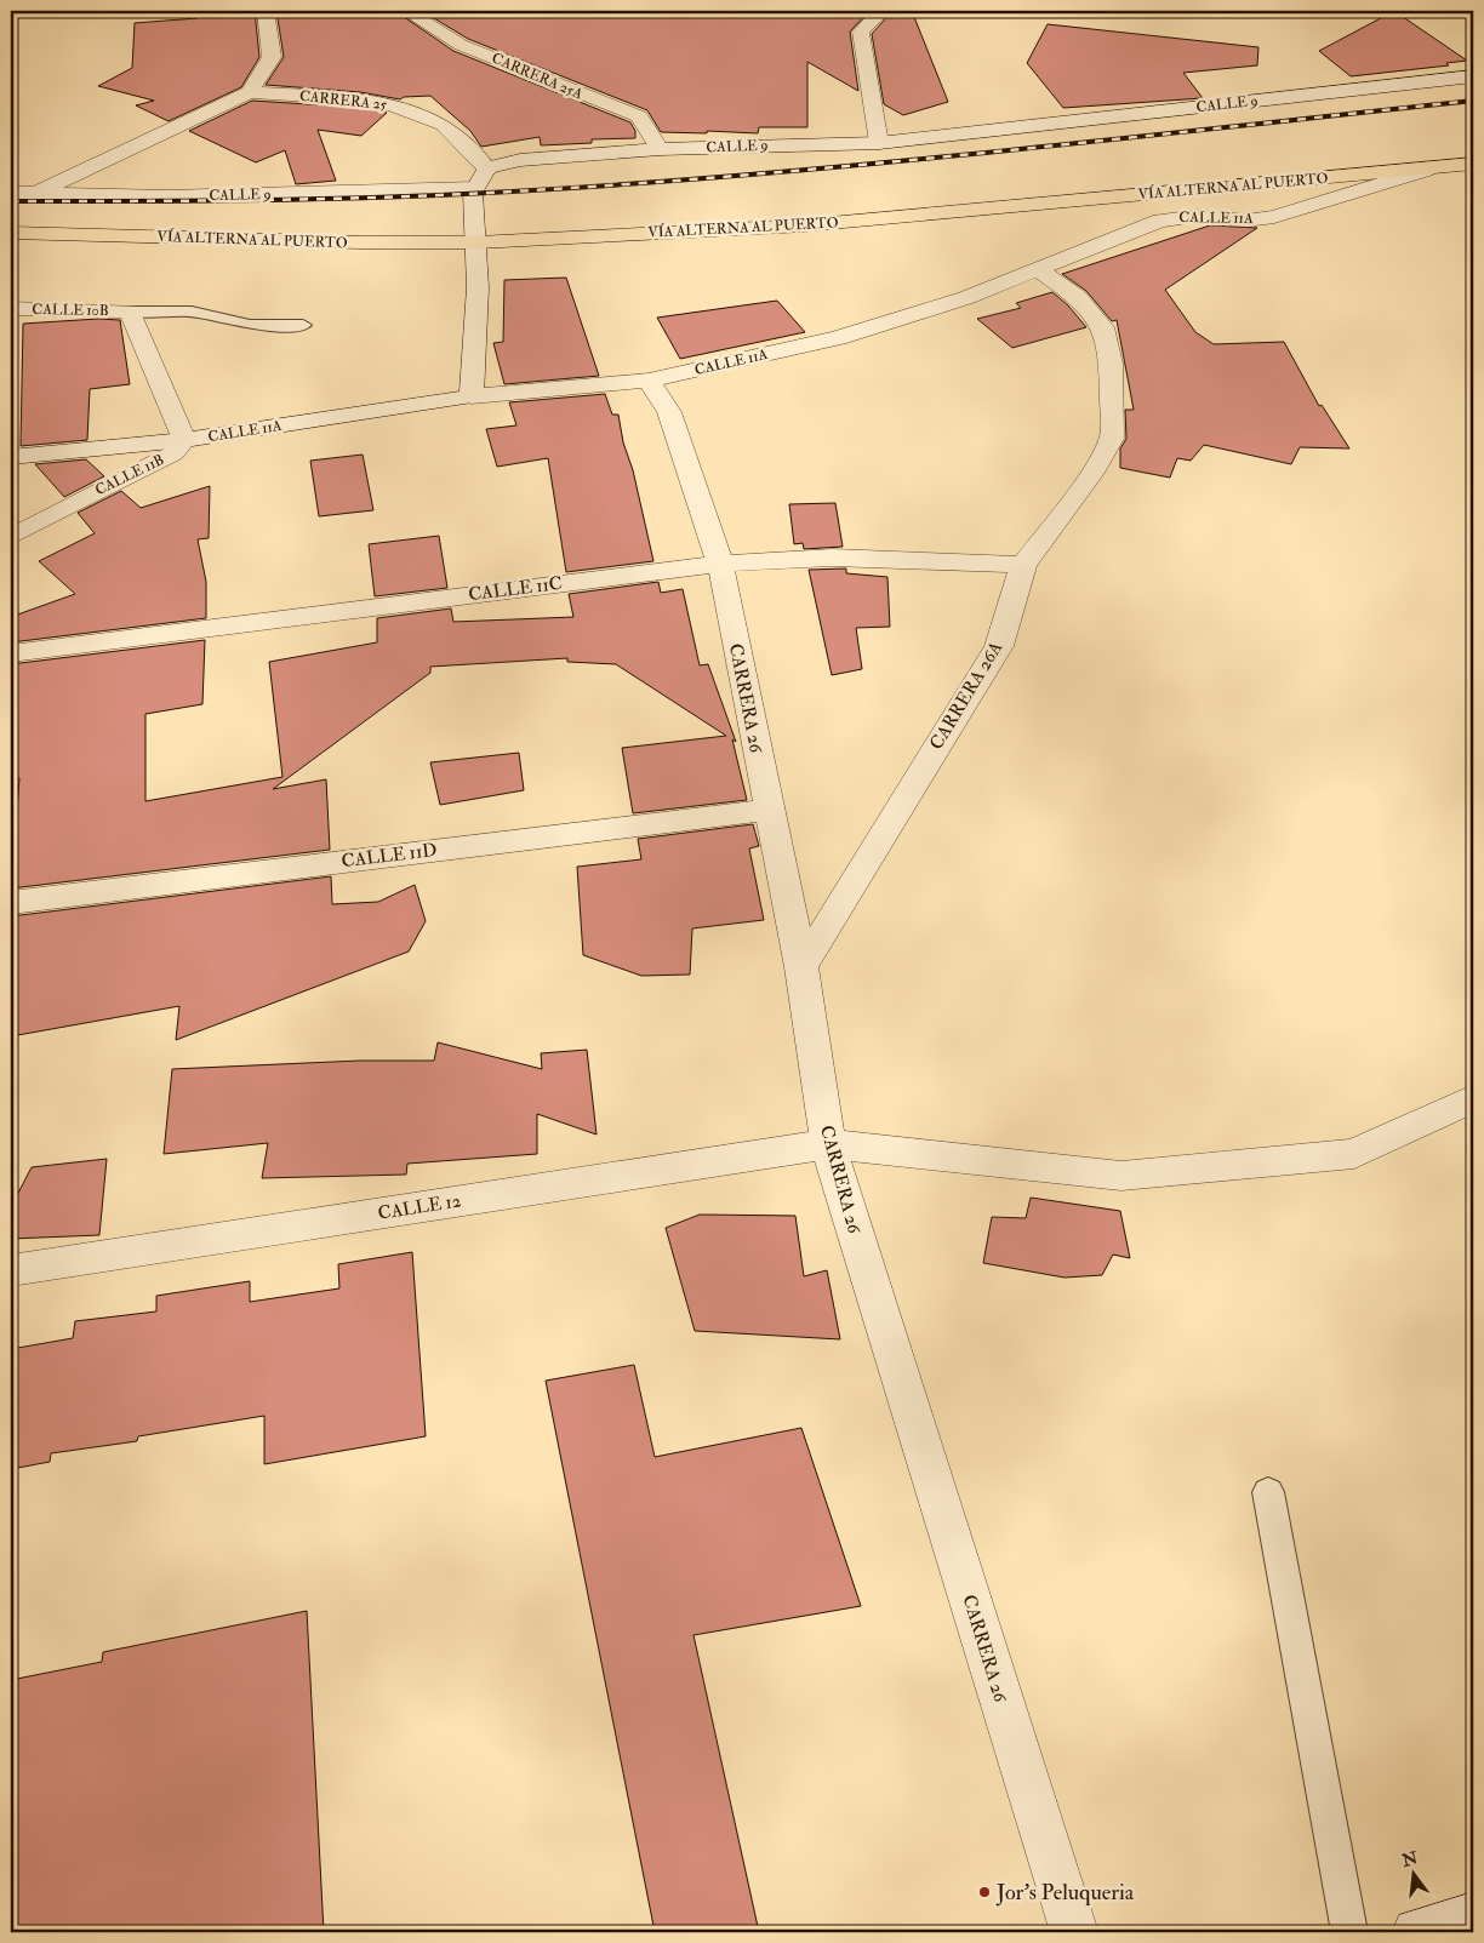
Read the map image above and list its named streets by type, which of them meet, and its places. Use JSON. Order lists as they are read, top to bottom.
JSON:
{
  "streets": {
    "main road": ["VÍA ALTERNA AL PUERTO"],
    "street": [
      "CARRERA 25A",
      "CARRERA 25",
      "CALLE 9",
      "CALLE 11A",
      "CALLE 10B",
      "CALLE 11B",
      "CALLE 11C",
      "CARRERA 26A",
      "CARRERA 26",
      "CALLE 11D",
      "CALLE 12"
    ]
  },
  "crossings": [
    ["CARRERA 25A", "CALLE 9"],
    ["CARRERA 25", "CALLE 9"],
    ["VÍA ALTERNA AL PUERTO", "CALLE 11A"],
    ["CALLE 11A", "CALLE 11B"],
    ["CALLE 11A", "CARRERA 26A"],
    ["CALLE 11A", "CARRERA 26"],
    ["CALLE 11C", "CARRERA 26A"],
    ["CALLE 11C", "CARRERA 26"],
    ["CARRERA 26A", "CARRERA 26"],
    ["CARRERA 26", "CALLE 11D"],
    ["CARRERA 26", "CALLE 12"]
  ],
  "places": ["Jor's Peluqueria"],
  "north": "top"
}
